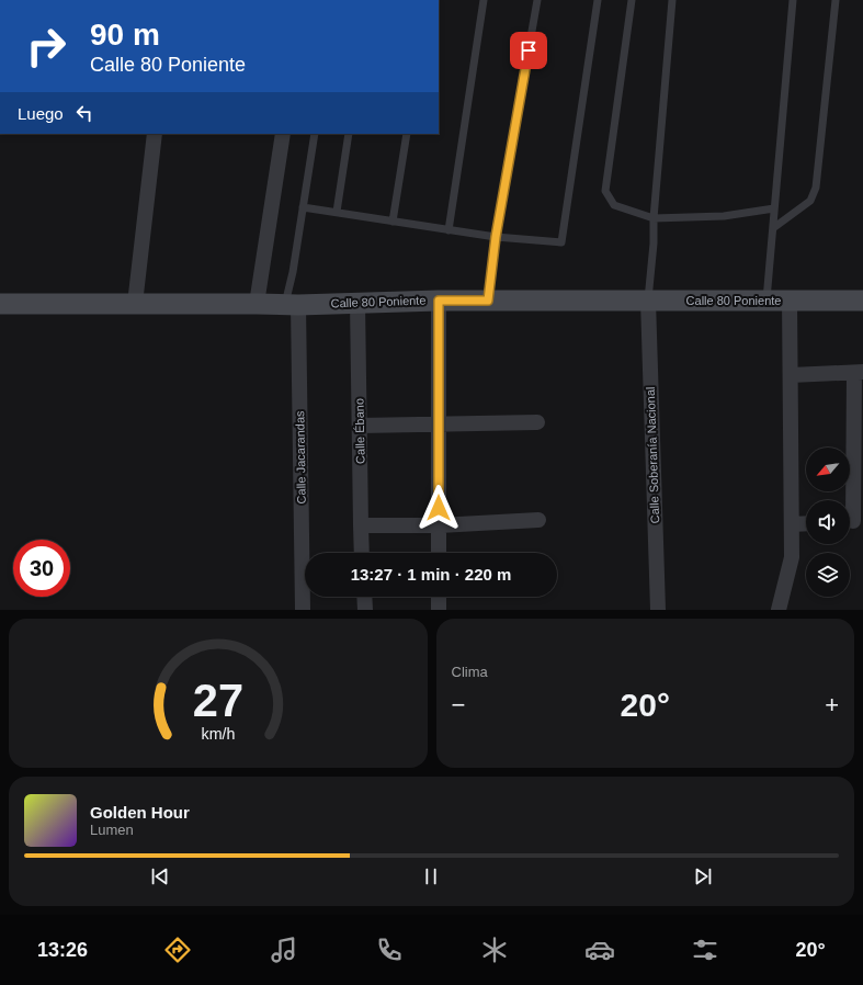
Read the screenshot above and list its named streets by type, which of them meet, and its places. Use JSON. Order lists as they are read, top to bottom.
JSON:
{
  "streets": {
    "street": [
      "Calle 80 Poniente",
      "Calle Ébano",
      "Calle Soberanía Nacional",
      "Calle Jacarandas"
    ]
  },
  "crossings": [
    ["Calle 80 Poniente", "Calle Ébano"],
    ["Calle 80 Poniente", "Calle Soberanía Nacional"],
    ["Calle 80 Poniente", "Calle Jacarandas"]
  ],
  "north": "bottom left",
  "page": {
    "turn": ["90 m", "Calle 80 Poniente"],
    "then": "Luego",
    "limit": "30",
    "trip": "13:27 · 1 min · 220 m",
    "tile": "Clima",
    "heat": ["−", "20°", "+"],
    "song": ["Golden Hour", "Lumen"],
    "tabs": ["13:26", "20°"],
    "gauge": ["27", "km/h"]
  }
}
